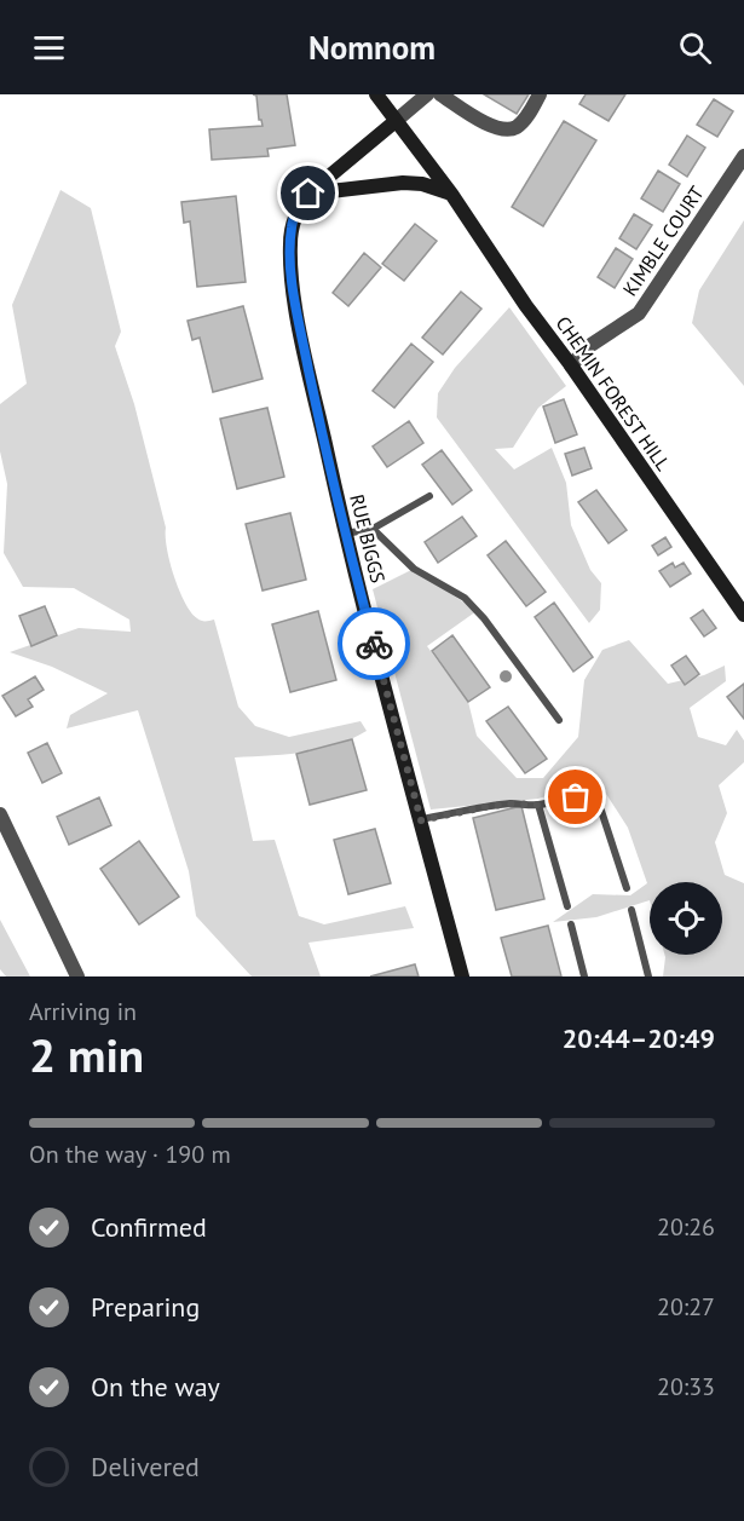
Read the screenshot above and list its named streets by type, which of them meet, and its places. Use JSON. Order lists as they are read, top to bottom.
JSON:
{
  "streets": {
    "street": ["KIMBLE COURT", "CHEMIN FOREST HILL", "RUE BIGGS"]
  },
  "crossings": [
    ["KIMBLE COURT", "CHEMIN FOREST HILL"]
  ],
  "page": {
    "header": "Nomnom",
    "heading": ["2 min", "Arriving in", "20:44–20:49"],
    "bar": "On the way · 190 m",
    "list": [
      ["Confirmed", "20:26"],
      ["Preparing", "20:27"],
      ["On the way", "20:33"],
      "Delivered"
    ]
  }
}
